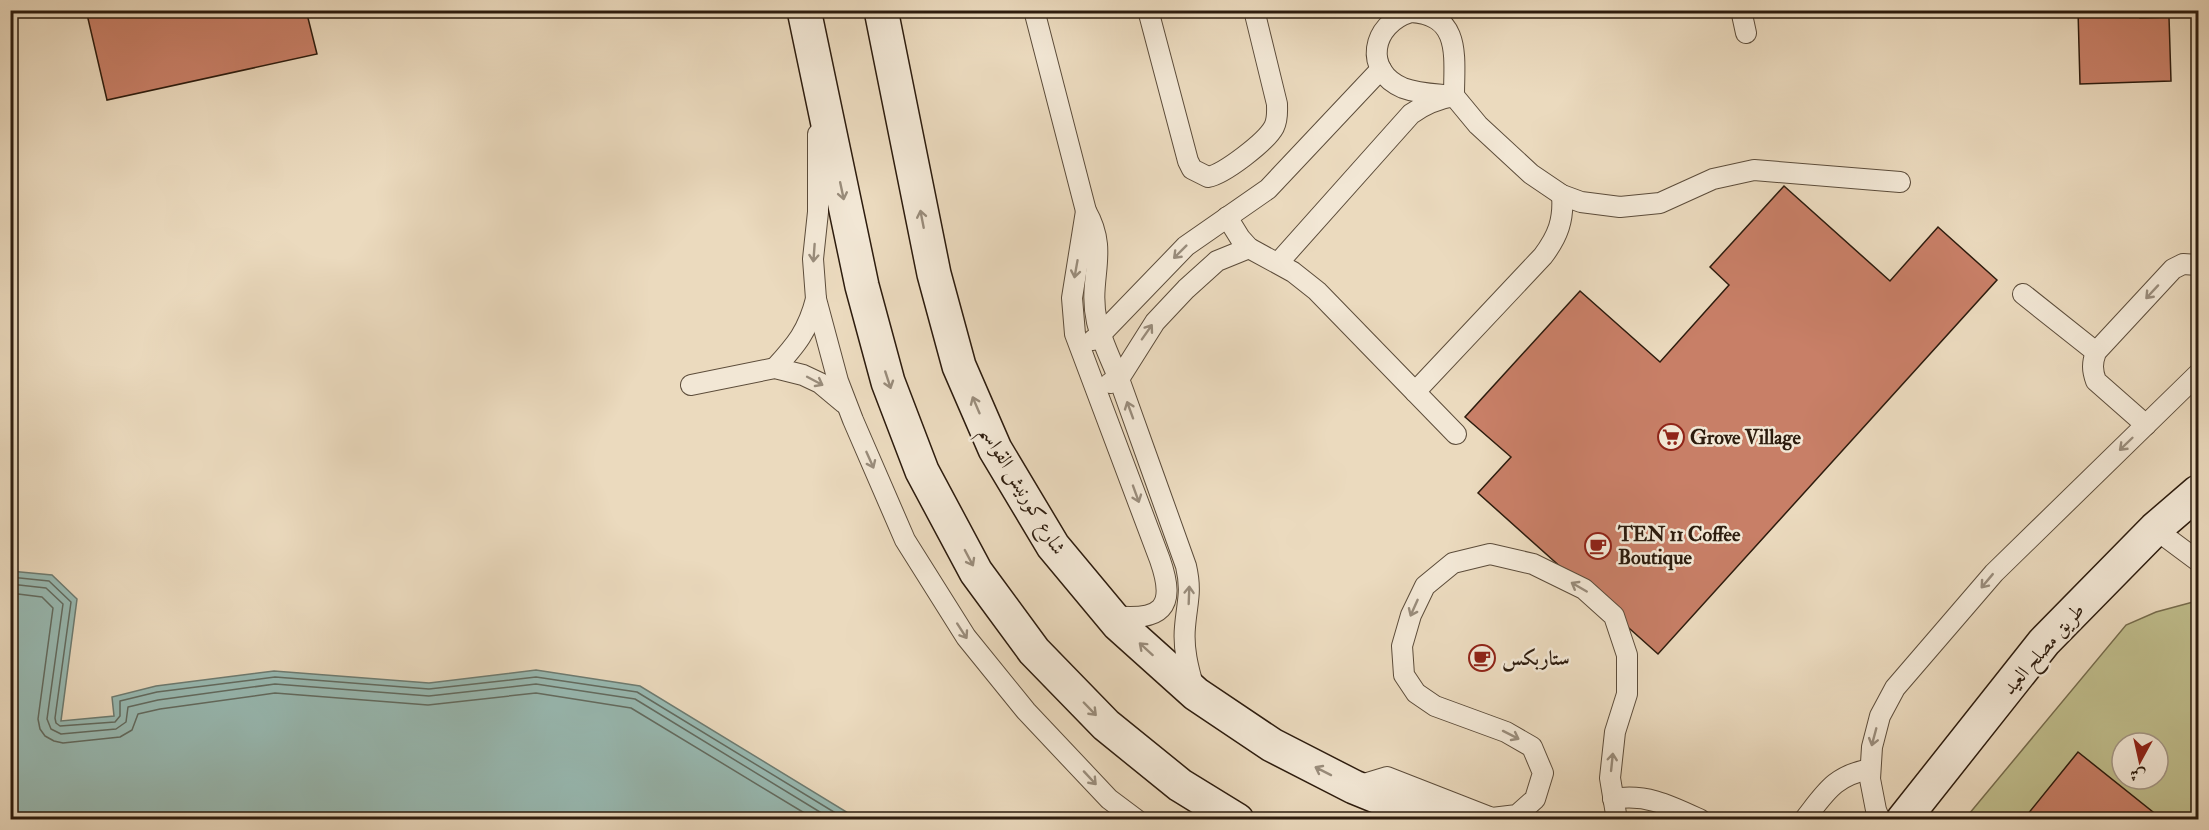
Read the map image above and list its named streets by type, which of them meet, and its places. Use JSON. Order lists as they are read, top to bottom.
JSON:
{
  "streets": {
    "main road": ["شارع كورنيش القواسم", "طريق مصلح العيد"]
  },
  "places": {
    "supermarket": ["Grove Village"],
    "cafe": ["TEN 11 Coffee Boutique", "ستاربكس"]
  },
  "north": "bottom"
}
